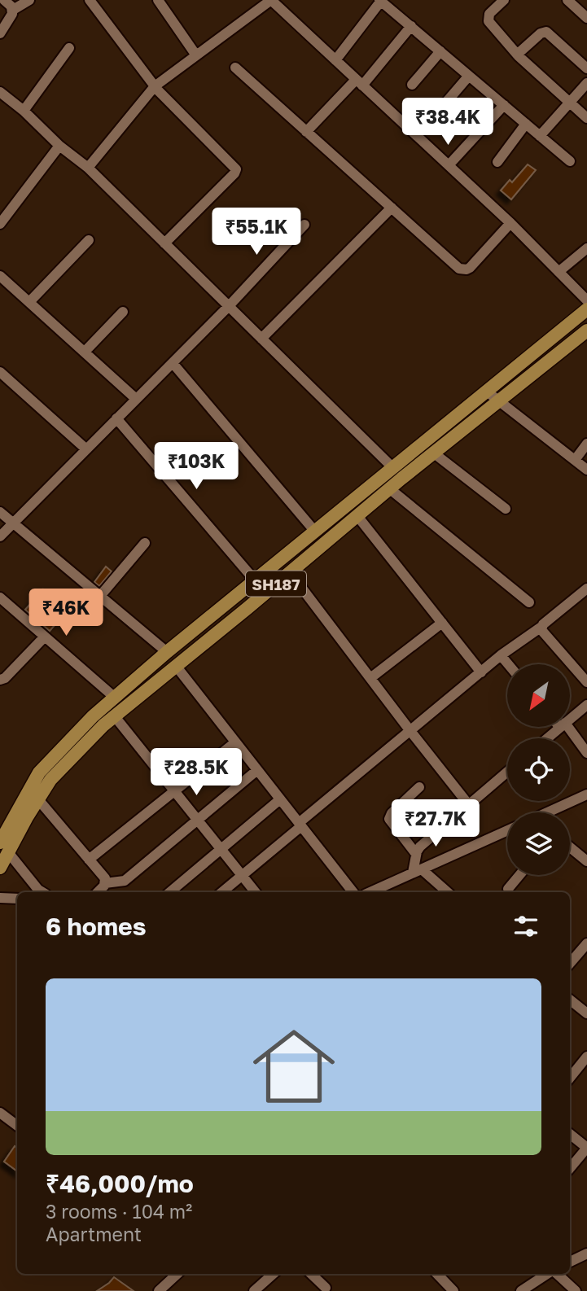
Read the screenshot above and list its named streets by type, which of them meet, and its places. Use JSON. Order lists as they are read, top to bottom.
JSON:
{
  "streets": {
    "main road": ["SH187"]
  },
  "north": "bottom left",
  "page": {
    "price": [
      "₹38.4K",
      "₹55.1K",
      "₹103K",
      "₹46K",
      "₹28.5K",
      "₹27.7K"
    ],
    "heading": "6 homes",
    "list": [
      {
        "name": "₹46,000/mo",
        "note": "3 rooms · 104 m² · Apartment"
      }
    ]
  }
}
